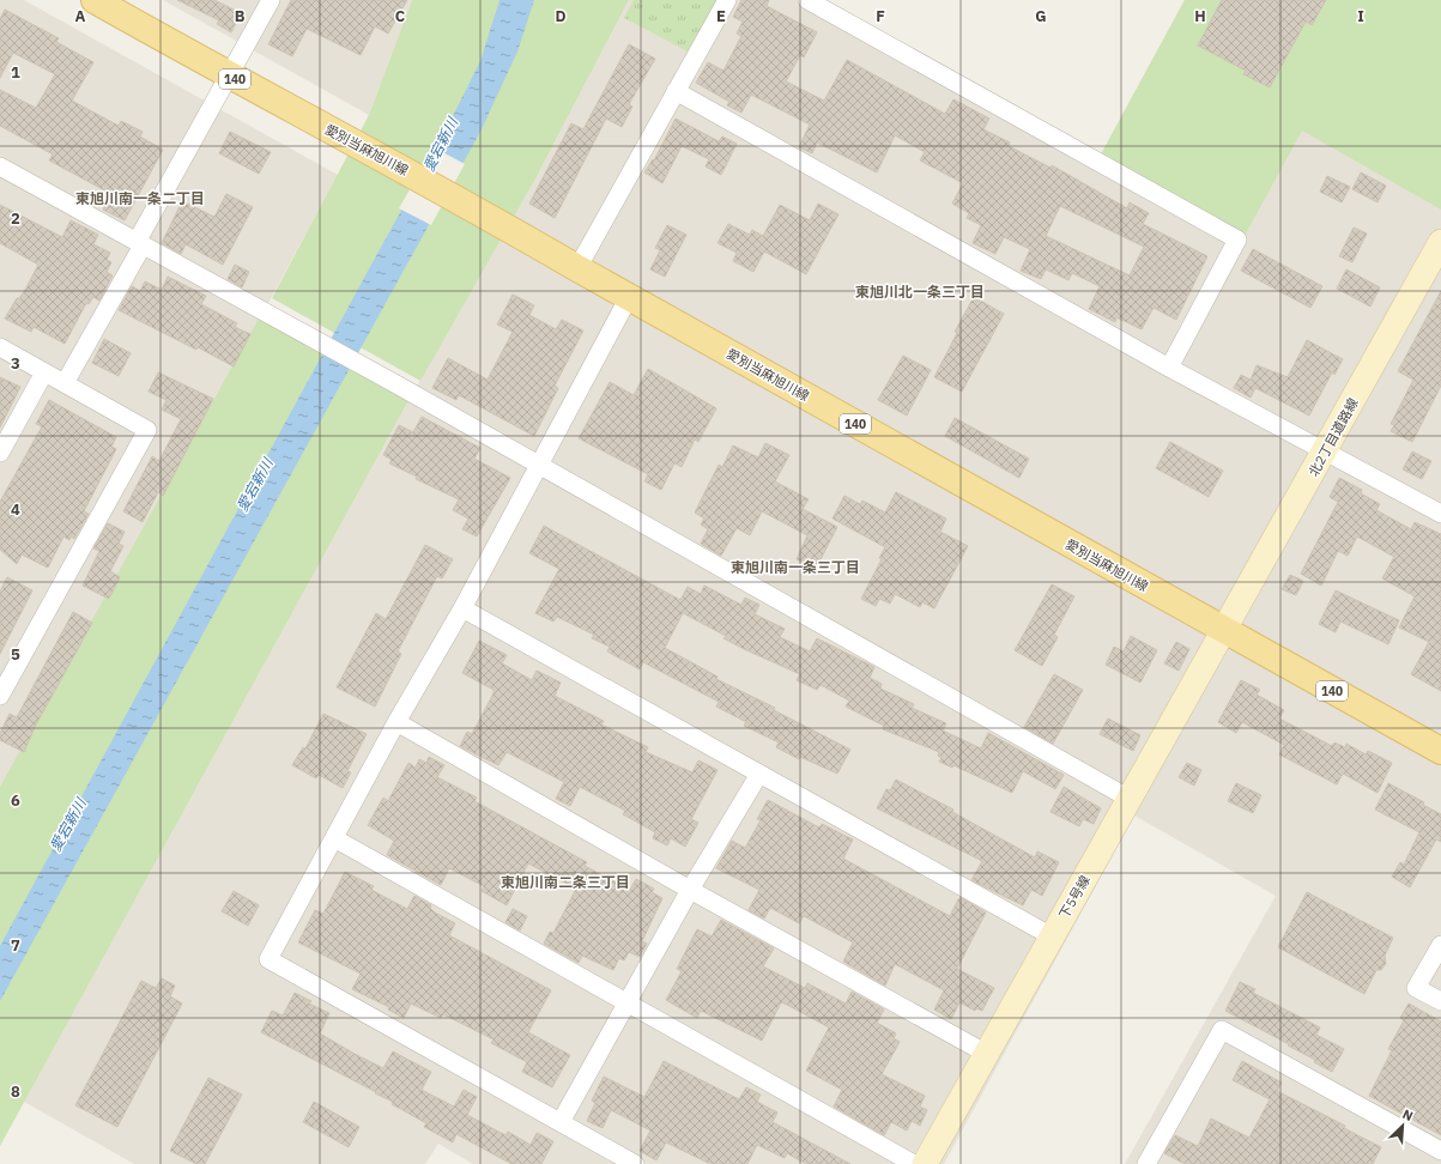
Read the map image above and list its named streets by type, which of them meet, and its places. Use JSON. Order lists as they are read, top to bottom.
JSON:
{
  "streets": {
    "main road": ["140", "愛別当麻旭川線"],
    "street": ["北2丁目道路線", "下5号線"]
  },
  "crossings": [
    ["愛別当麻旭川線", "北2丁目道路線"],
    ["愛別当麻旭川線", "下5号線"],
    ["北2丁目道路線", "下5号線"]
  ],
  "districts": [
    "東旭川南一条二丁目",
    "東旭川北一条三丁目",
    "東旭川南一条三丁目",
    "東旭川南二条三丁目"
  ],
  "water": ["愛宕新川"],
  "north": "top right",
  "grid": {
    "columns": [
      "A",
      "B",
      "C",
      "D",
      "E",
      "F",
      "G",
      "H",
      "I"
    ],
    "rows": [
      "1",
      "2",
      "3",
      "4",
      "5",
      "6",
      "7",
      "8"
    ]
  }
}
